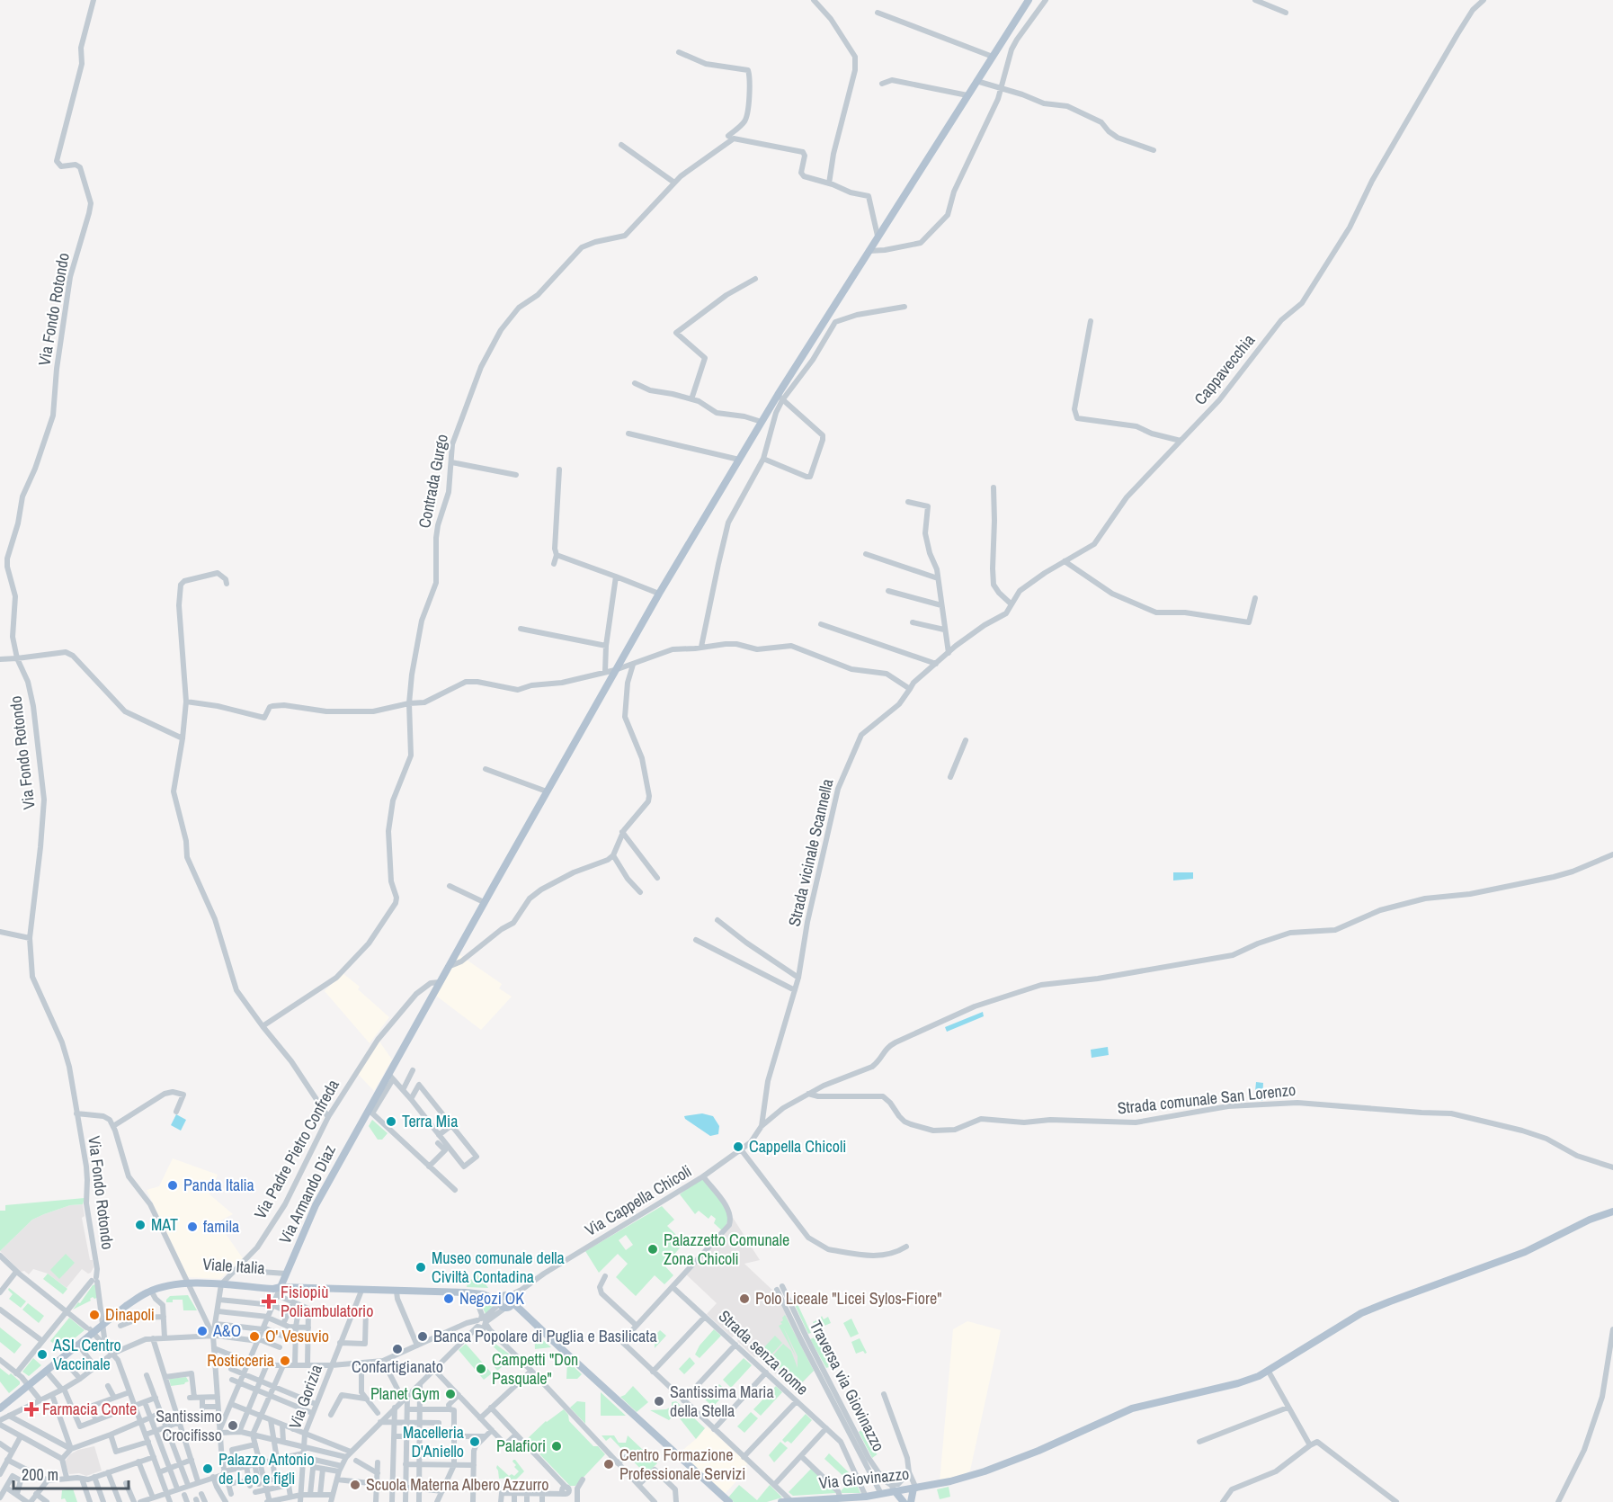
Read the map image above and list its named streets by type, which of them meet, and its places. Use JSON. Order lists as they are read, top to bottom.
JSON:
{
  "streets": {
    "main road": ["Via Armando Diaz", "Viale Italia", "Via Giovinazzo"],
    "street": [
      "Via Fondo Rotondo",
      "Cappavecchia",
      "Contrada Gurgo",
      "Strada vicinale Scannella",
      "Strada comunale San Lorenzo",
      "Via Padre Pietro Confreda",
      "Via Cappella Chicoli",
      "Strada senza nome",
      "Traversa via Giovinazzo",
      "Via Gorizia"
    ]
  },
  "crossings": [
    ["Via Fondo Rotondo", "Viale Italia"],
    ["Cappavecchia", "Strada vicinale Scannella"],
    ["Contrada Gurgo", "Via Armando Diaz"],
    ["Strada vicinale Scannella", "Via Cappella Chicoli"],
    ["Strada comunale San Lorenzo", "Via Cappella Chicoli"],
    ["Via Padre Pietro Confreda", "Via Armando Diaz"],
    ["Via Padre Pietro Confreda", "Viale Italia"],
    ["Via Armando Diaz", "Viale Italia"],
    ["Via Cappella Chicoli", "Viale Italia"],
    ["Viale Italia", "Via Gorizia"],
    ["Strada senza nome", "Via Giovinazzo"],
    ["Traversa via Giovinazzo", "Via Giovinazzo"]
  ],
  "places": {
    "other": [
      "Terra Mia",
      "Cappella Chicoli",
      "Panda Italia",
      "MAT",
      "famila",
      "Palazzetto Comunale Zona Chicoli",
      "Museo comunale della Civiltà Contadina",
      "Negozi OK",
      "Polo Liceale \"Licei Sylos-Fiore\"",
      "Dinapoli",
      "A&O",
      "O' Vesuvio",
      "Banca Popolare di Puglia e Basilicata",
      "Confartigianato",
      "ASL Centro Vaccinale",
      "Rosticceria",
      "Campetti \"Don Pasquale\"",
      "Planet Gym",
      "Santissima Maria della Stella",
      "Santissimo Crocifisso",
      "Macelleria D'Aniello",
      "Palafiori",
      "Centro Formazione Professionale Servizi",
      "Palazzo Antonio de Leo e figli",
      "Scuola Materna Albero Azzurro"
    ],
    "health": ["Fisiopiù Poliambulatorio", "Farmacia Conte"]
  },
  "scale_bar": "200 m"
}
